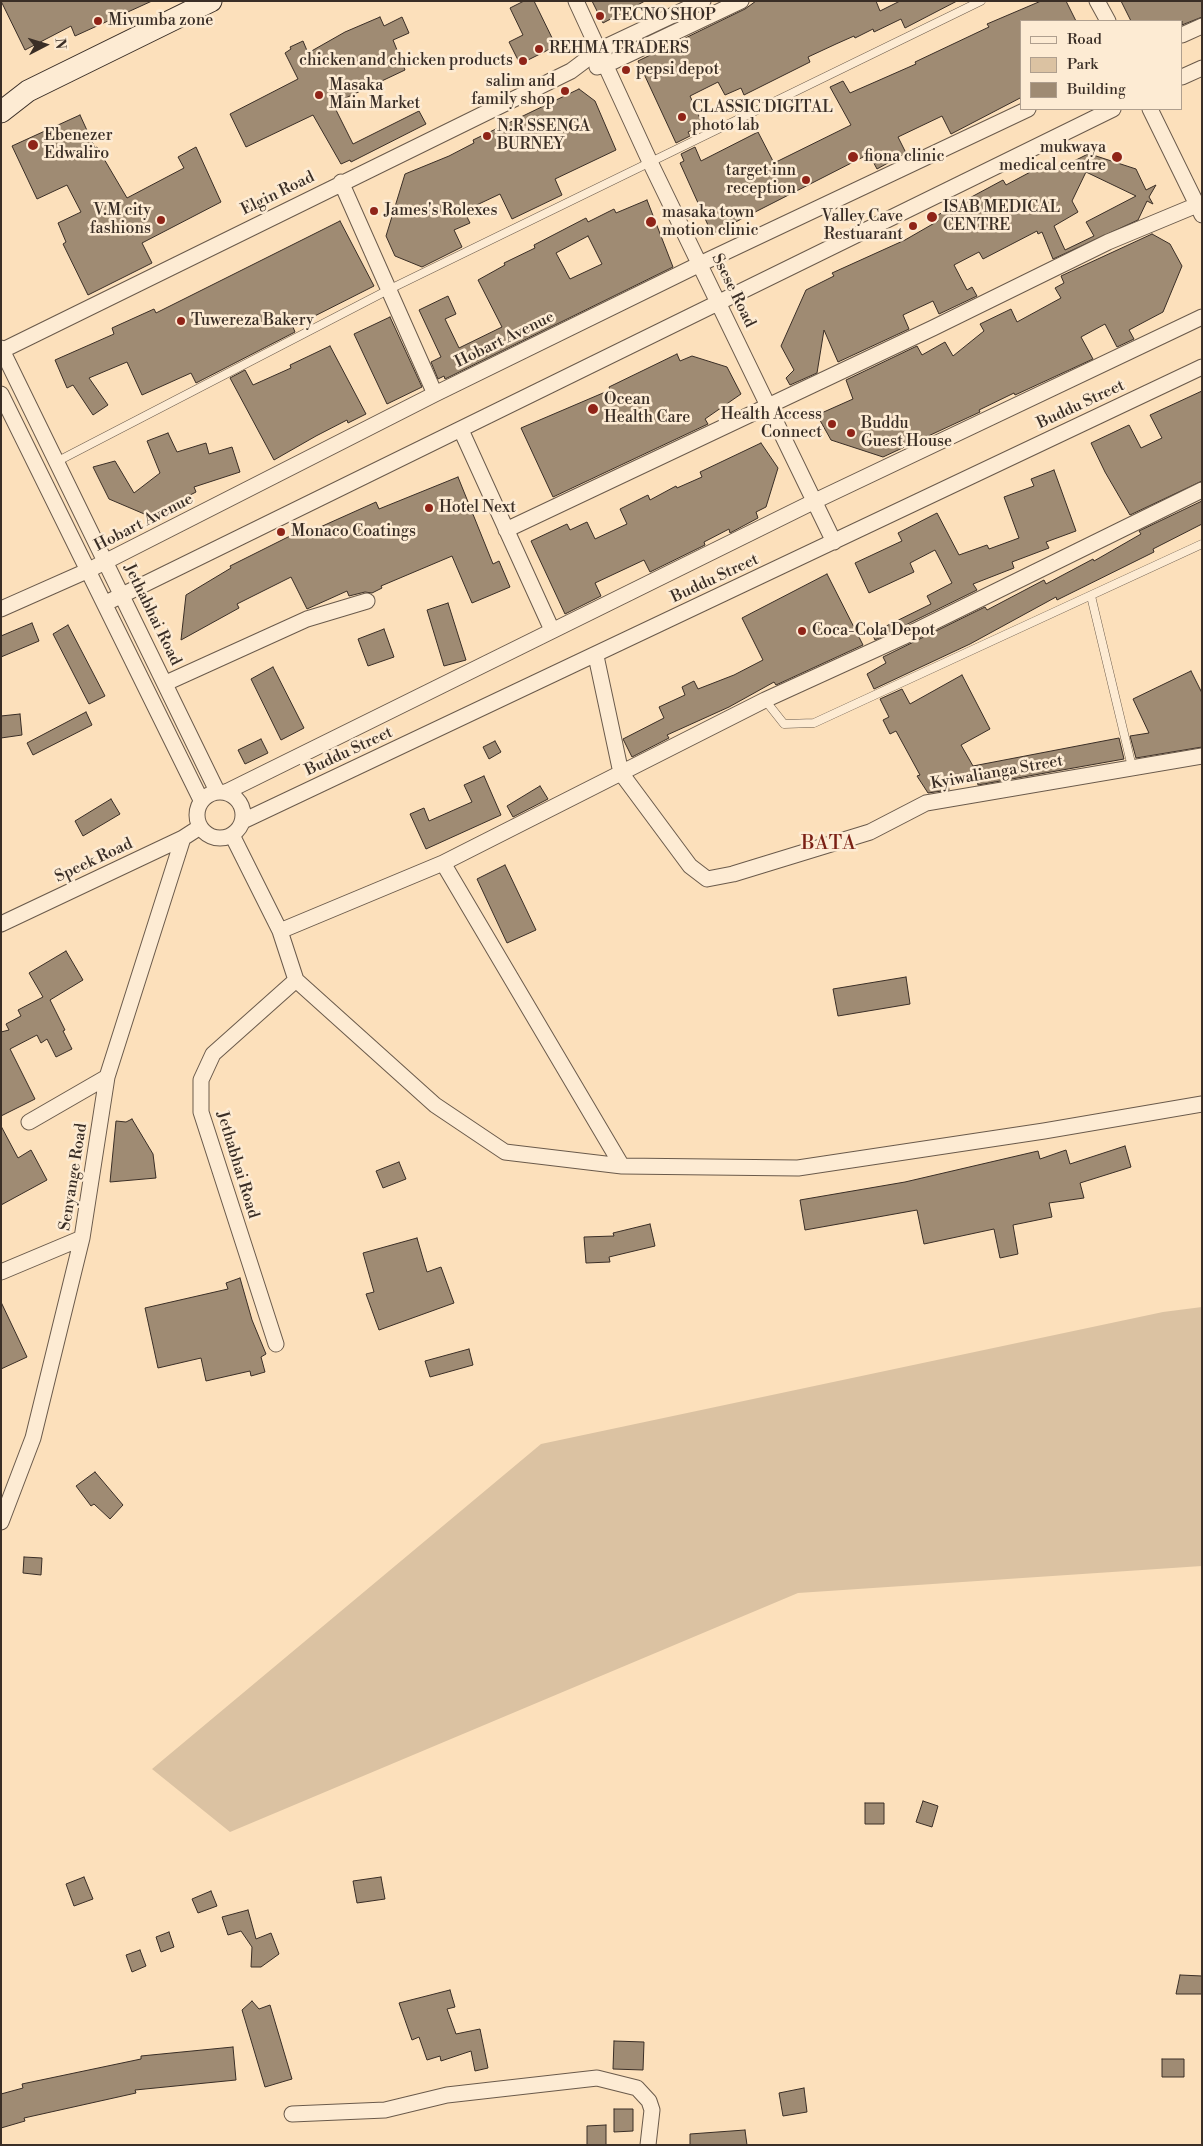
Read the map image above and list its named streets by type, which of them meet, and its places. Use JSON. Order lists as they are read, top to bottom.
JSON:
{
  "streets": {
    "street": [
      "Elgin Road",
      "Ssese Road",
      "Hobart Avenue",
      "Buddu Street",
      "Jethabhai Road",
      "Kyiwalianga Street",
      "Speek Road",
      "Senyange Road"
    ]
  },
  "crossings": [
    ["Elgin Road", "Ssese Road"],
    ["Elgin Road", "Jethabhai Road"],
    ["Ssese Road", "Hobart Avenue"],
    ["Ssese Road", "Buddu Street"],
    ["Hobart Avenue", "Jethabhai Road"],
    ["Buddu Street", "Jethabhai Road"],
    ["Buddu Street", "Kyiwalianga Street"],
    ["Buddu Street", "Speek Road"],
    ["Jethabhai Road", "Speek Road"],
    ["Speek Road", "Senyange Road"]
  ],
  "districts": ["BATA"],
  "places": [
    "TECNO SHOP",
    "Mivumba zone",
    "REHMA TRADERS",
    "chicken and chicken products",
    "pepsi depot",
    "salim and family shop",
    "Masaka Main Market",
    "CLASSIC DIGITAL photo lab",
    "N.R SSENGA BURNEY",
    "Ebenezer Edwaliro",
    "fiona clinic",
    "mukwaya medical centre",
    "target inn reception",
    "James's Rolexes",
    "ISAB MEDICAL CENTRE",
    "V.M city fashions",
    "masaka town motion clinic",
    "Valley Cave Restuarant",
    "Tuwereza Bakery",
    "Ocean Health Care",
    "Health Access Connect",
    "Buddu Guest House",
    "Hotel Next",
    "Monaco Coatings",
    "Coca-Cola Depot"
  ],
  "legend": ["Road", "Park", "Building"],
  "north": "right"
}
